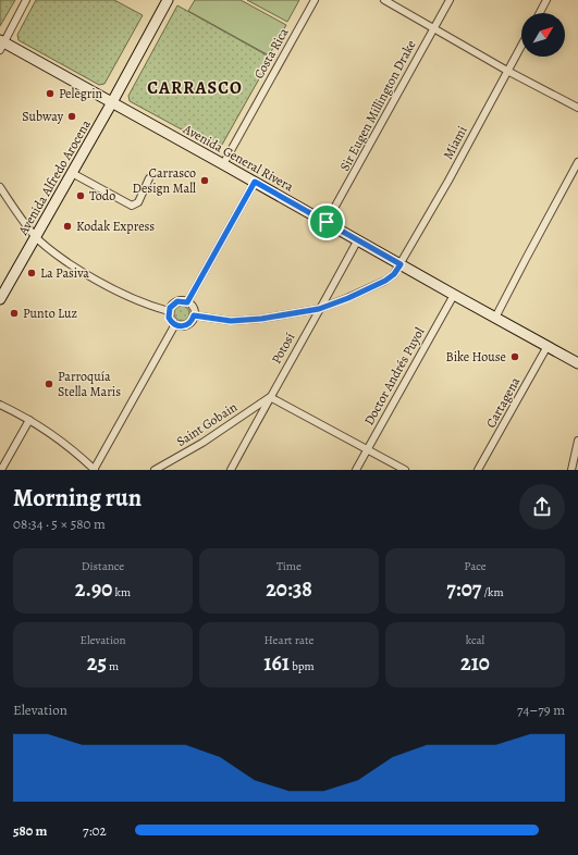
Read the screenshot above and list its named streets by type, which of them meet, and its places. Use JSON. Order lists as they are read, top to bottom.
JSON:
{
  "streets": {
    "main road": ["Avenida General Rivera", "Avenida Alfredo Arocena"],
    "street": [
      "Costa Rica",
      "Sir Eugen Millington Drake",
      "Miami",
      "Potosí",
      "Doctor Andrés Puyol",
      "Cartagena",
      "Saint Gobain"
    ]
  },
  "crossings": [
    ["Costa Rica", "Avenida General Rivera"],
    ["Sir Eugen Millington Drake", "Avenida General Rivera"],
    ["Miami", "Avenida General Rivera"],
    ["Miami", "Potosí"],
    ["Avenida General Rivera", "Avenida Alfredo Arocena"],
    ["Avenida General Rivera", "Potosí"],
    ["Avenida General Rivera", "Doctor Andrés Puyol"],
    ["Avenida General Rivera", "Cartagena"],
    ["Potosí", "Saint Gobain"]
  ],
  "districts": ["CARRASCO"],
  "places": [
    "Pelegrin",
    "Subway",
    "Carrasco Design Mall",
    "Todo",
    "Kodak Express",
    "La Pasiva",
    "Punto Luz",
    "Bike House",
    "Parroquía Stella Maris"
  ],
  "north": "top right",
  "page": {
    "heading": ["Morning run", "08:34 · 5 × 580 m"],
    "stats": [
      ["Distance", "2.90 km"],
      ["Time", "20:38"],
      ["Pace", "7:07 /km"],
      ["Elevation", "25 m"],
      ["Heart rate", "161 bpm"],
      ["kcal", "210"]
    ],
    "chart": ["Elevation", "74–79 m"],
    "list": [
      {
        "name": "580 m",
        "note": "7:02"
      }
    ]
  }
}
